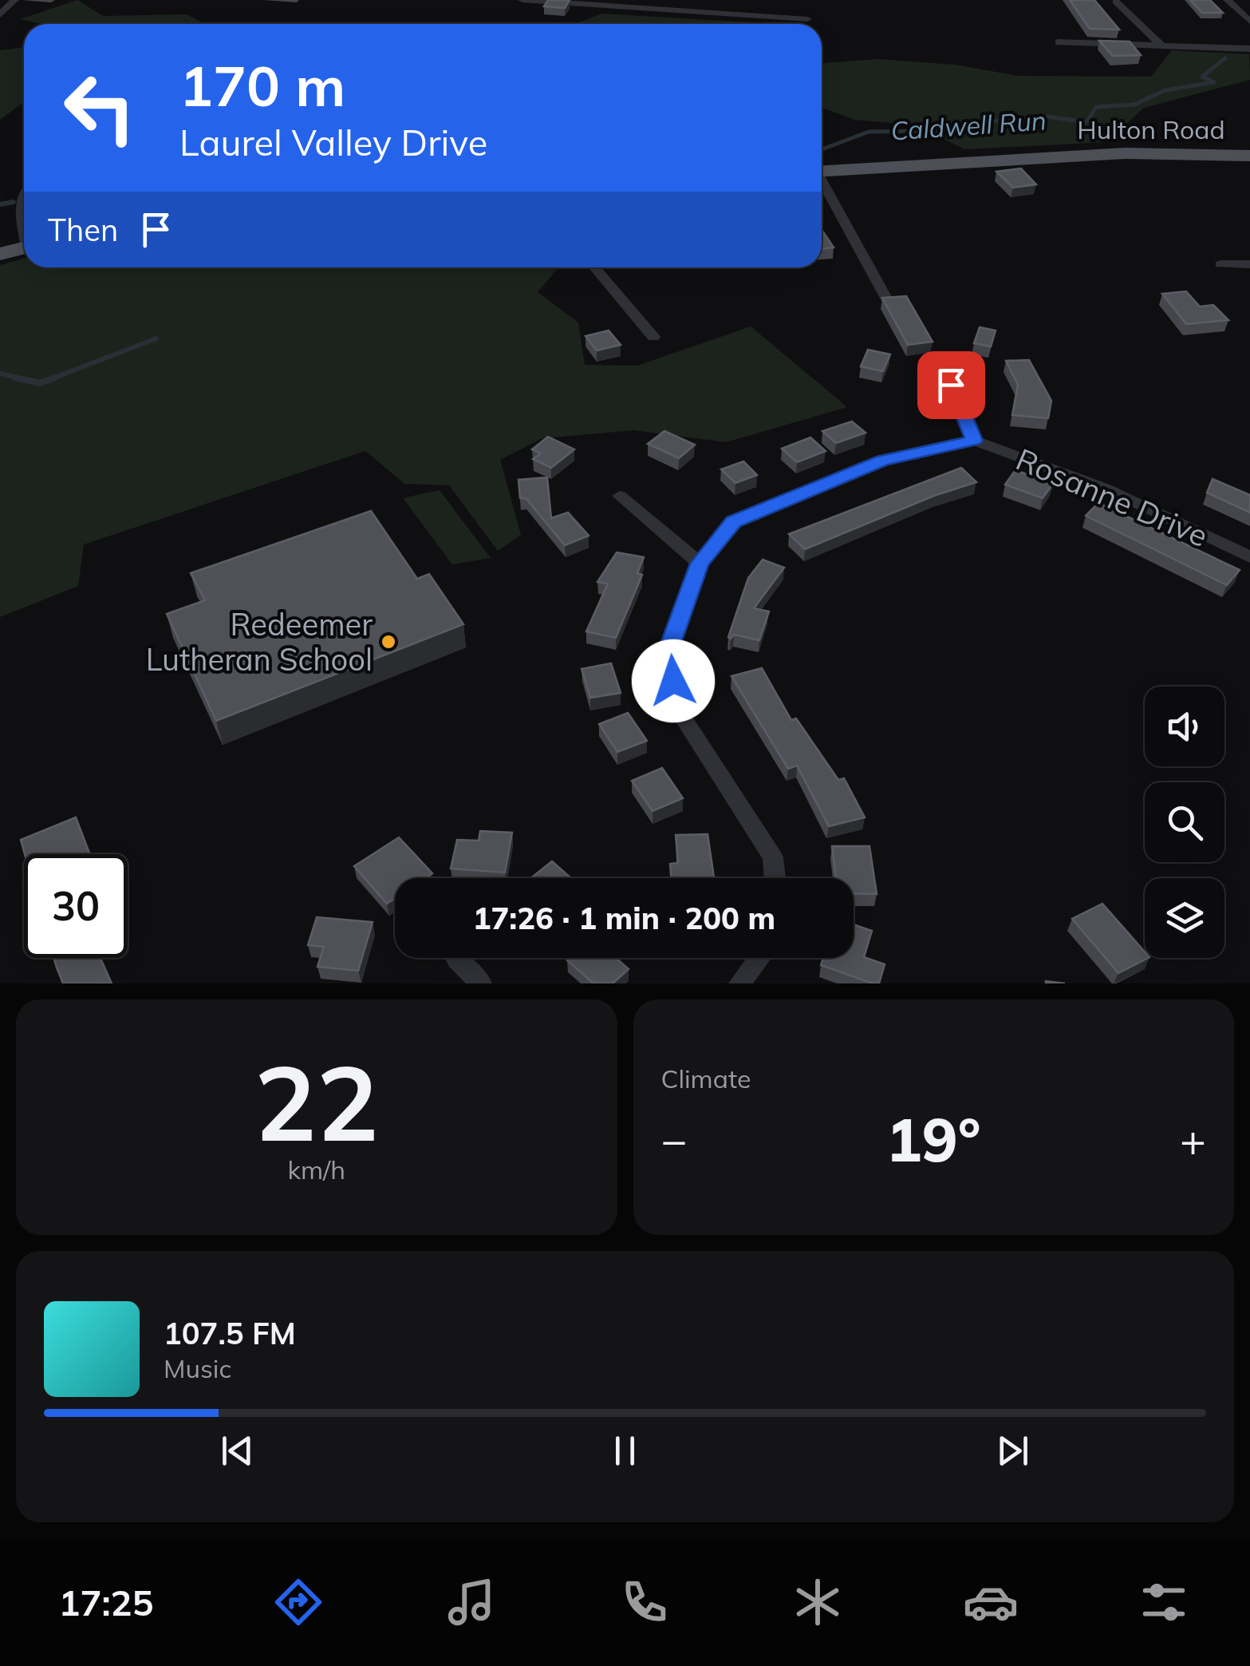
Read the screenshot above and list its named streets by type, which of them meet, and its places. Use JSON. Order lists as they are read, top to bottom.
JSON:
{
  "streets": {
    "main road": ["Hulton Road"],
    "street": ["Rosanne Drive"]
  },
  "water": ["Caldwell Run"],
  "places": ["Redeemer Lutheran School"],
  "page": {
    "turn": ["170 m", "Laurel Valley Drive"],
    "then": "Then",
    "limit": "30",
    "trip": "17:26 · 1 min · 200 m",
    "tile": [
      ["22", "km/h"],
      "Climate"
    ],
    "heat": ["−", "19°", "+"],
    "song": ["107.5 FM", "Music"],
    "tabs": "17:25"
  }
}
